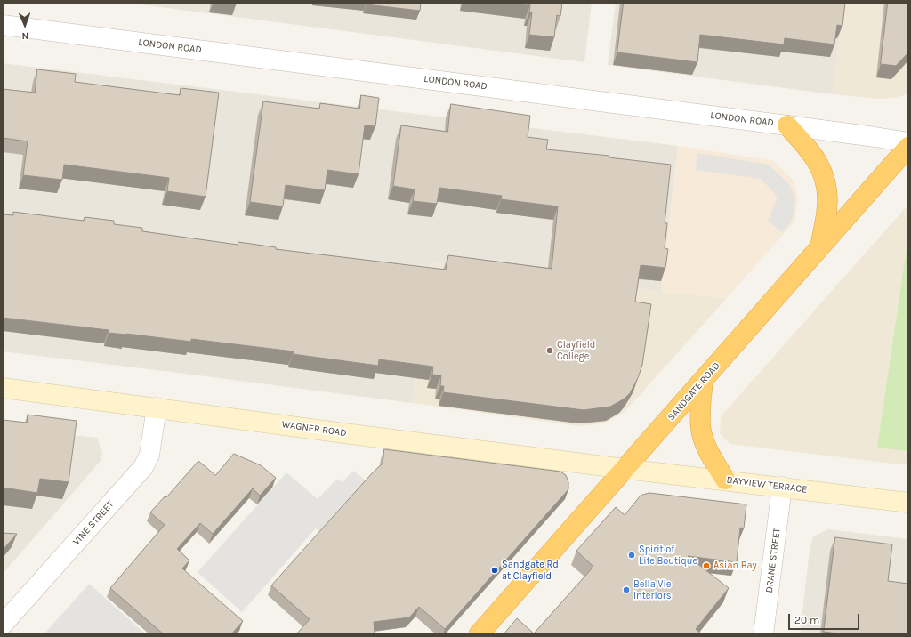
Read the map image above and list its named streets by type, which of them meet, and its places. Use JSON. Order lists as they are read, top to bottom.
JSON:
{
  "streets": {
    "highway": ["SANDGATE ROAD"],
    "street": [
      "LONDON ROAD",
      "WAGNER ROAD",
      "BAYVIEW TERRACE",
      "VINE STREET",
      "DRANE STREET"
    ]
  },
  "crossings": [
    ["SANDGATE ROAD", "WAGNER ROAD"],
    ["SANDGATE ROAD", "BAYVIEW TERRACE"],
    ["WAGNER ROAD", "BAYVIEW TERRACE"],
    ["WAGNER ROAD", "VINE STREET"],
    ["BAYVIEW TERRACE", "DRANE STREET"]
  ],
  "places": [
    "Clayfield College",
    "Spirit of Life Boutique",
    "Asian Bay",
    "Sandgate Rd at Clayfield",
    "Bella Vie Interiors"
  ],
  "scale_bar": "20 m",
  "north": "bottom"
}
